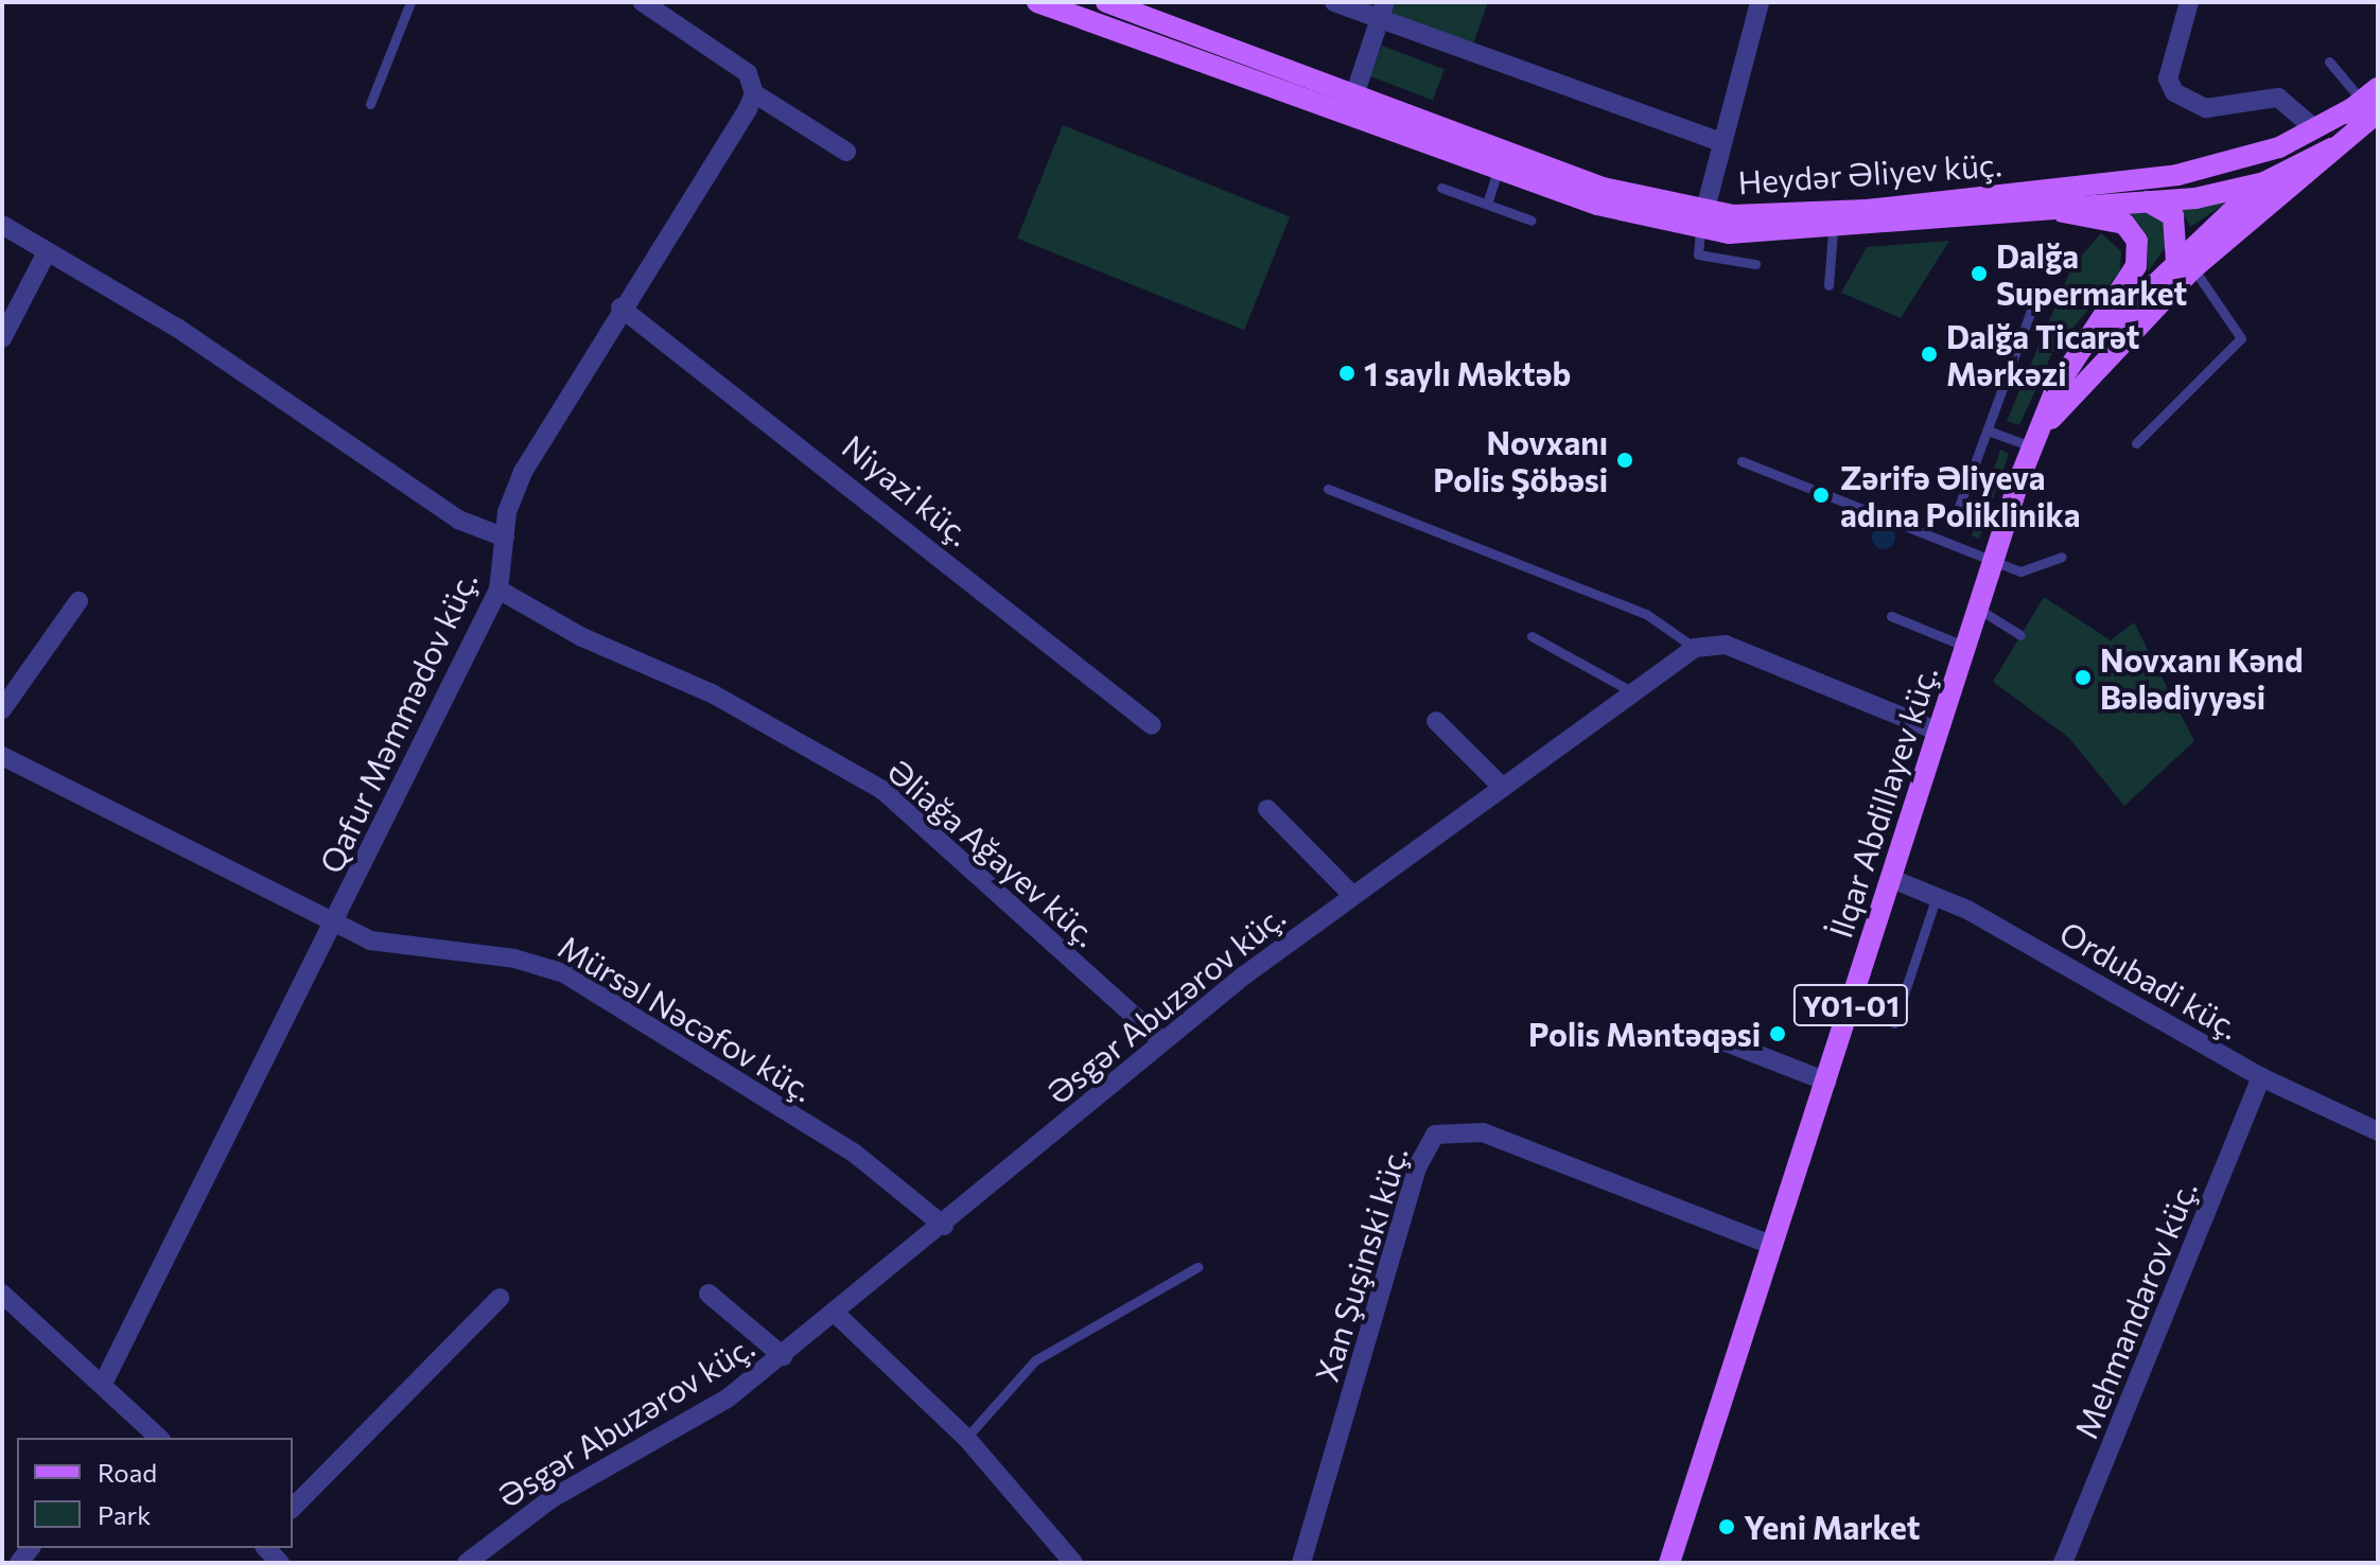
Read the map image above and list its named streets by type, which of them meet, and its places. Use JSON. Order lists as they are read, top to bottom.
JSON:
{
  "streets": {
    "main road": ["Heydər Əliyev küç.", "İlqar Abdillayev küç.", "Y01-01"],
    "street": [
      "Niyazi küç.",
      "Qafur Məmmədov küç.",
      "Əliağa Ağayev küç.",
      "Ordubadi küç.",
      "Əsgər Abuzərov küç.",
      "Mürsəl Nəcəfov küç.",
      "Xan Şuşinski küç.",
      "Mehmandarov küç."
    ]
  },
  "crossings": [
    ["Niyazi küç.", "Qafur Məmmədov küç."],
    ["Qafur Məmmədov küç.", "Əliağa Ağayev küç."],
    ["Qafur Məmmədov küç.", "Mürsəl Nəcəfov küç."],
    ["İlqar Abdillayev küç.", "Ordubadi küç."],
    ["İlqar Abdillayev küç.", "Xan Şuşinski küç."],
    ["Əliağa Ağayev küç.", "Əsgər Abuzərov küç."],
    ["Ordubadi küç.", "Mehmandarov küç."],
    ["Əsgər Abuzərov küç.", "Mürsəl Nəcəfov küç."]
  ],
  "places": [
    "Dalğa Supermarket",
    "Dalğa Ticarət Mərkəzi",
    "1 saylı Məktəb",
    "Novxanı Polis Şöbəsi",
    "Zərifə Əliyeva adına Poliklinika",
    "Novxanı Kənd Bələdiyyəsi",
    "Polis Məntəqəsi",
    "Yeni Market"
  ],
  "legend": ["Road", "Park"]
}
